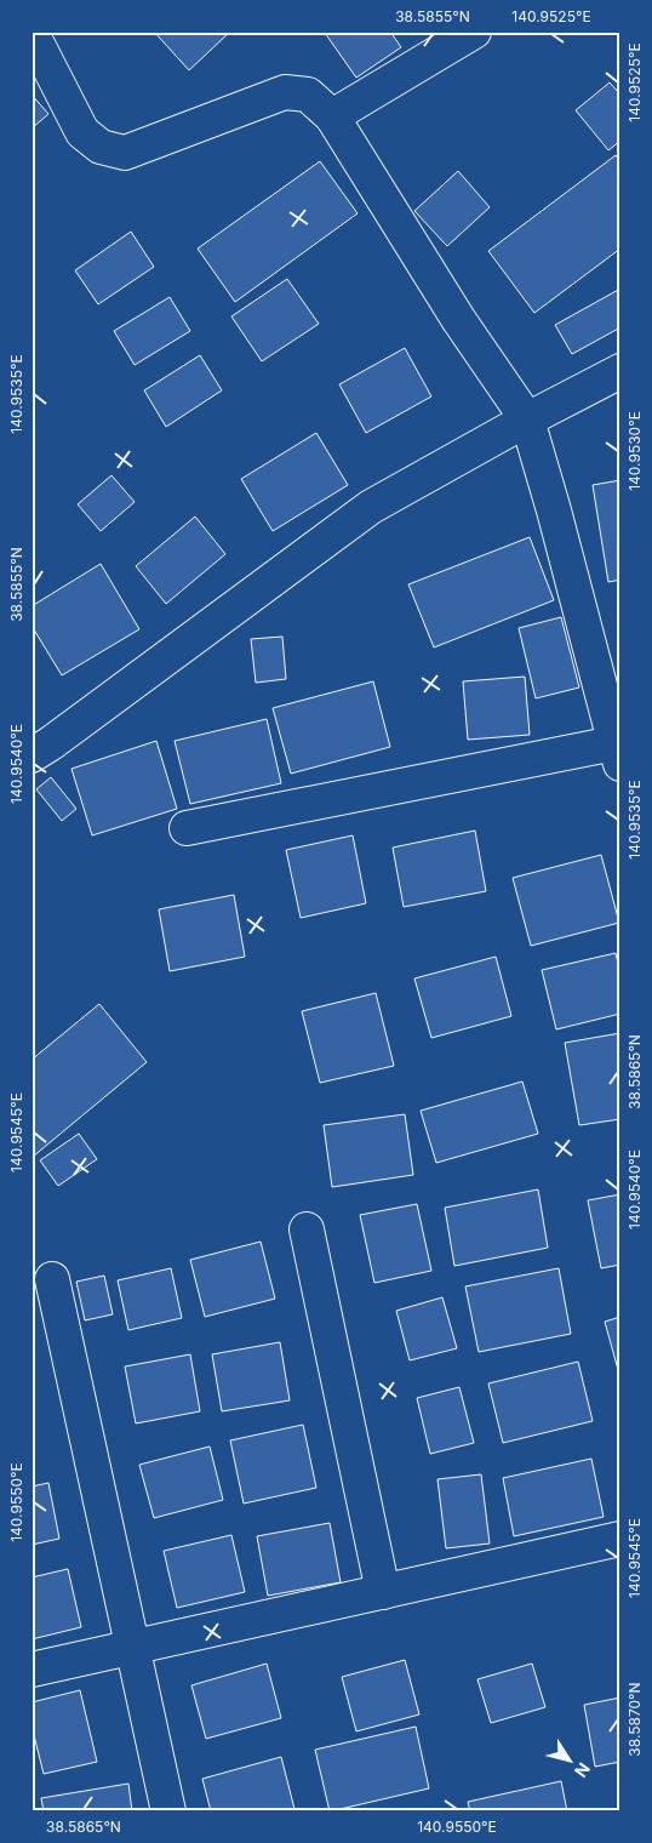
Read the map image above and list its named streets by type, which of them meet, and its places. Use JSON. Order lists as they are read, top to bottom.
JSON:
{
  "north": "bottom right",
  "coordinates": [
    "38.5855°N",
    "140.9525°E",
    "140.9535°E",
    "140.9530°E",
    "140.9540°E",
    "38.5865°N",
    "140.9545°E",
    "140.9550°E",
    "38.5870°N"
  ]
}
